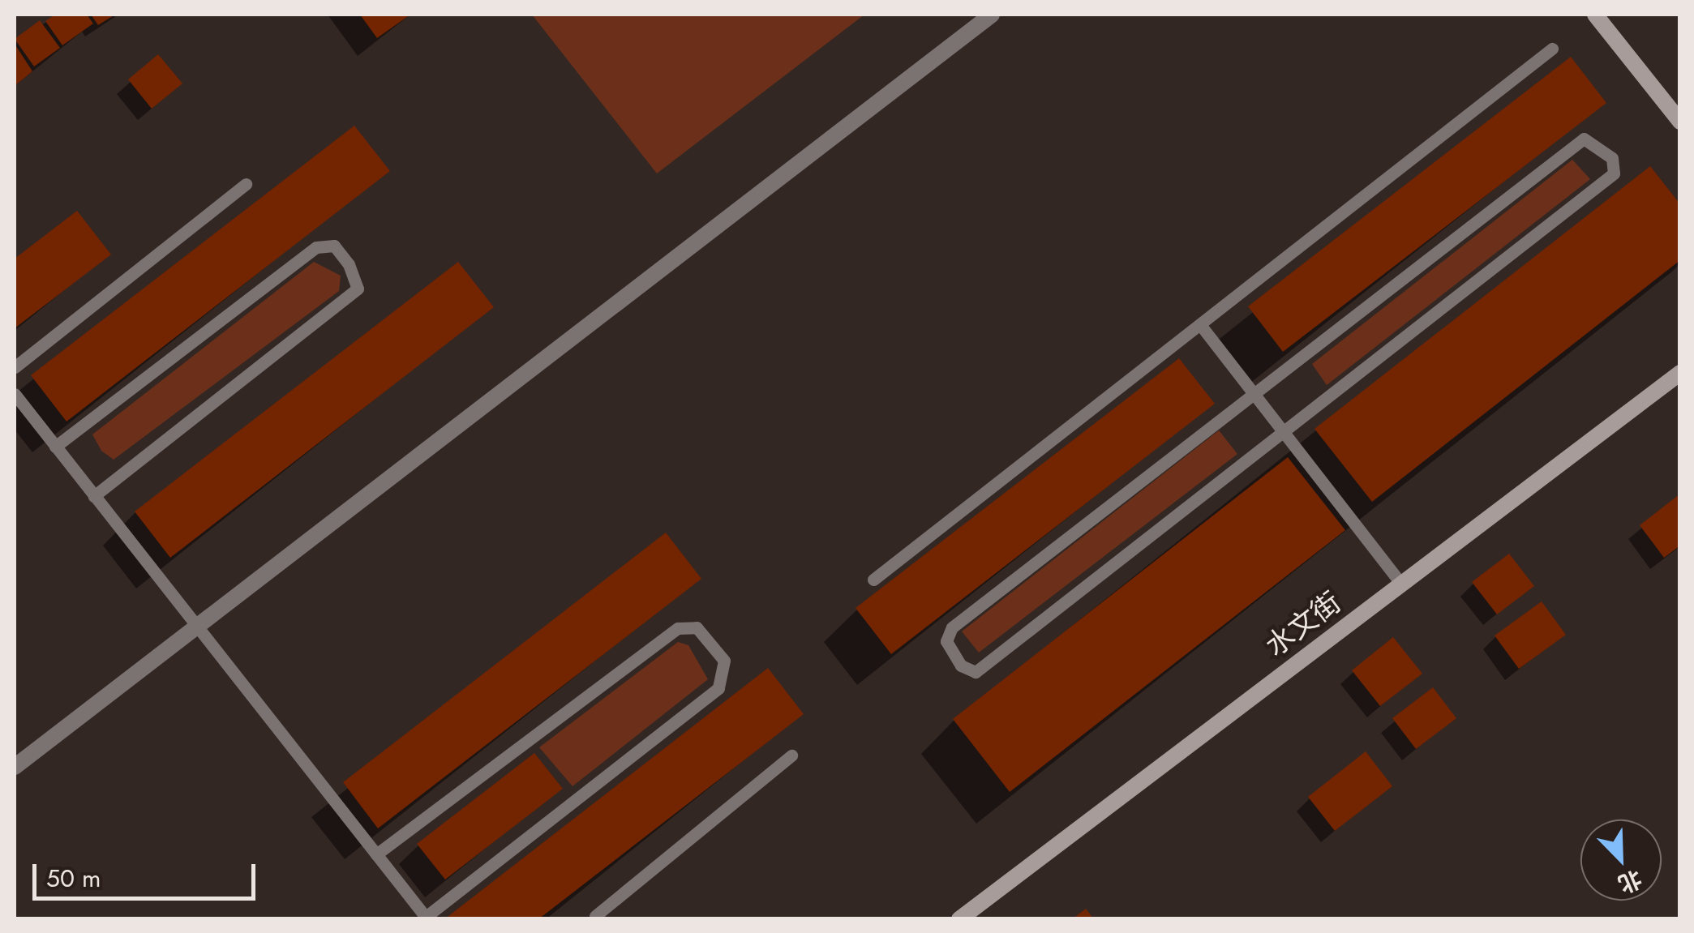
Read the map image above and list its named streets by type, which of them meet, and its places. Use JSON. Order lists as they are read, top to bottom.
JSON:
{
  "streets": {
    "street": ["水文街"]
  },
  "scale_bar": "50 m",
  "north": "bottom right"
}
